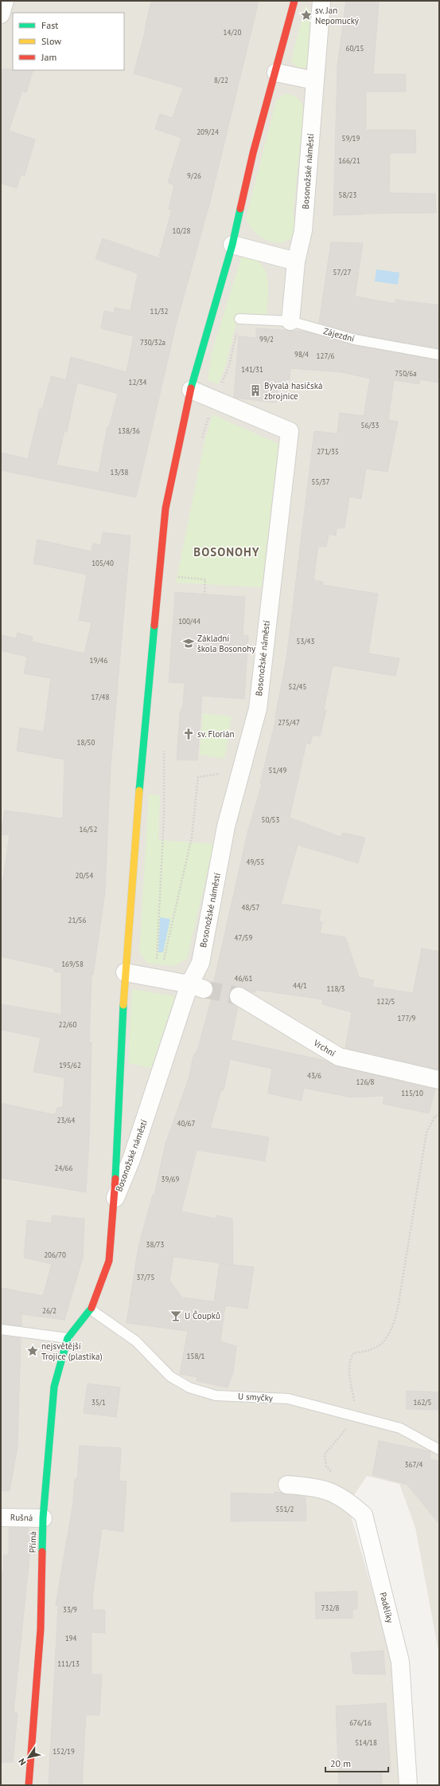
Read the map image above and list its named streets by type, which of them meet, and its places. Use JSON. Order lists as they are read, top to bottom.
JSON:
{
  "streets": {
    "street": [
      "Bosonožské náměstí",
      "Vrchní",
      "Rušná",
      "Přímá",
      "Padělíky"
    ],
    "lane": ["Zájezdní", "U smyčky"]
  },
  "crossings": [
    ["Bosonožské náměstí", "Zájezdní"],
    ["Bosonožské náměstí", "U smyčky"],
    ["Bosonožské náměstí", "Přímá"],
    ["U smyčky", "Přímá"],
    ["Rušná", "Přímá"]
  ],
  "districts": ["BOSONOHY"],
  "places": {
    "place": ["sv. Jan Nepomucký", "nejsvětější Trojice (plastika)"],
    "building": ["Bývalá hasičská zbrojnice"],
    "school or university": ["Základní škola Bosonohy"],
    "church": ["sv. Florián"],
    "bar": ["U Čoupků"]
  },
  "house_numbers": [
    "14/20",
    "60/15",
    "8/22",
    "209/24",
    "59/19",
    "166/21",
    "9/26",
    "58/23",
    "10/28",
    "57/27",
    "11/32",
    "99/2",
    "730/32a",
    "98/4",
    "127/6",
    "141/31",
    "750/6a",
    "12/34",
    "56/33",
    "138/36",
    "271/35",
    "13/38",
    "55/37",
    "105/40",
    "100/44",
    "53/43",
    "19/46",
    "52/45",
    "17/48",
    "275/47",
    "18/50",
    "51/49",
    "50/53",
    "16/52",
    "49/55",
    "20/54",
    "48/57",
    "21/56",
    "47/59",
    "169/58",
    "46/61",
    "44/1",
    "118/3",
    "122/5",
    "177/9",
    "22/60",
    "195/62",
    "43/6",
    "126/8",
    "115/10",
    "23/64",
    "40/67",
    "24/66",
    "39/69",
    "38/73",
    "206/70",
    "37/75",
    "26/2",
    "158/1",
    "35/1",
    "162/5",
    "367/4",
    "551/2",
    "732/8",
    "33/9",
    "194",
    "111/13",
    "676/16",
    "514/18",
    "152/19"
  ],
  "legend": ["Fast", "Slow", "Jam"],
  "scale_bar": "20 m",
  "north": "bottom left"
}
